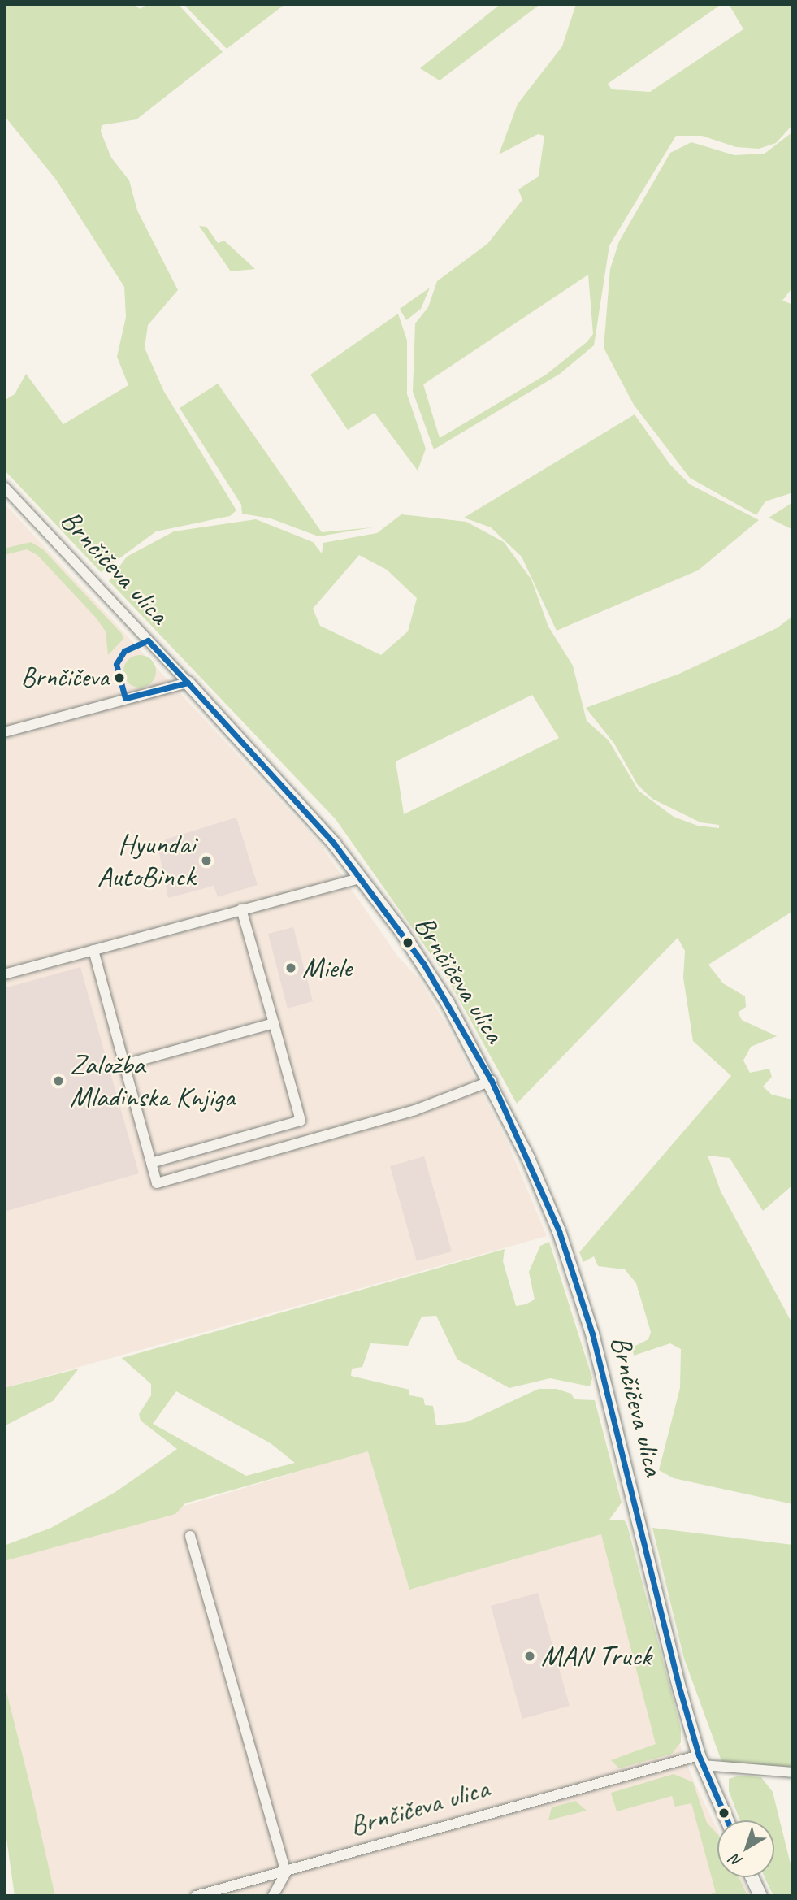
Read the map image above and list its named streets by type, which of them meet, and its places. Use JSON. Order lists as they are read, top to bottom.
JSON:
{
  "streets": {
    "street": ["Brnčičeva ulica"]
  },
  "places": [
    "Brnčičeva",
    "Hyundai AutoBinck",
    "Miele",
    "Založba Mladinska Knjiga",
    "MAN Truck"
  ],
  "north": "bottom left"
}
